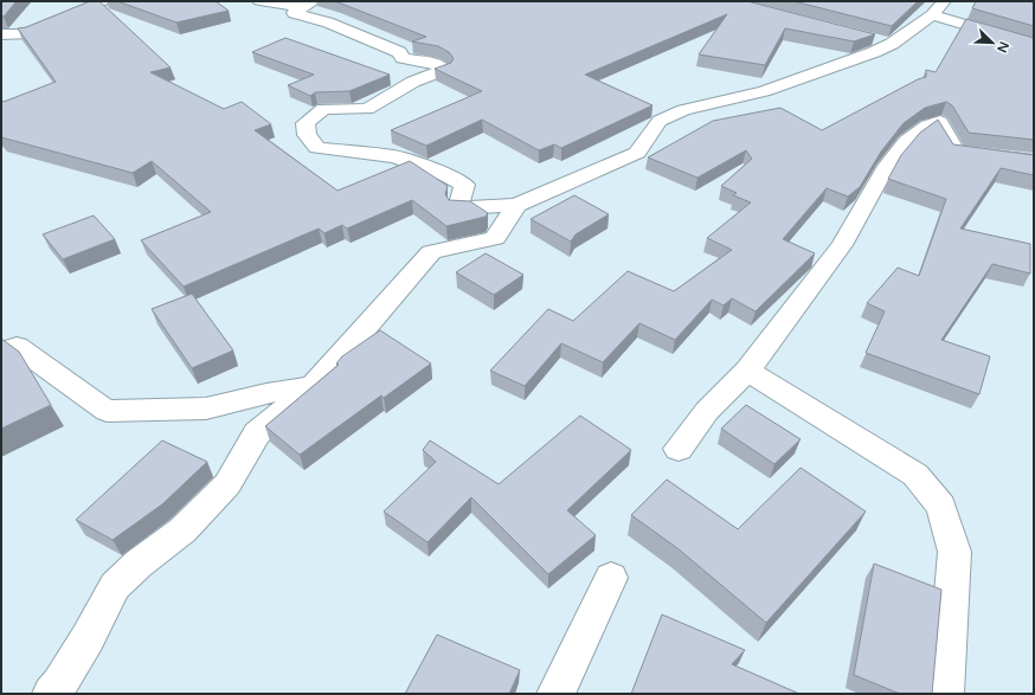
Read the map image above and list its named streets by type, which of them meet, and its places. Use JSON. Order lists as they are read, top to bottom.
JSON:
{
  "north": "bottom right"
}
